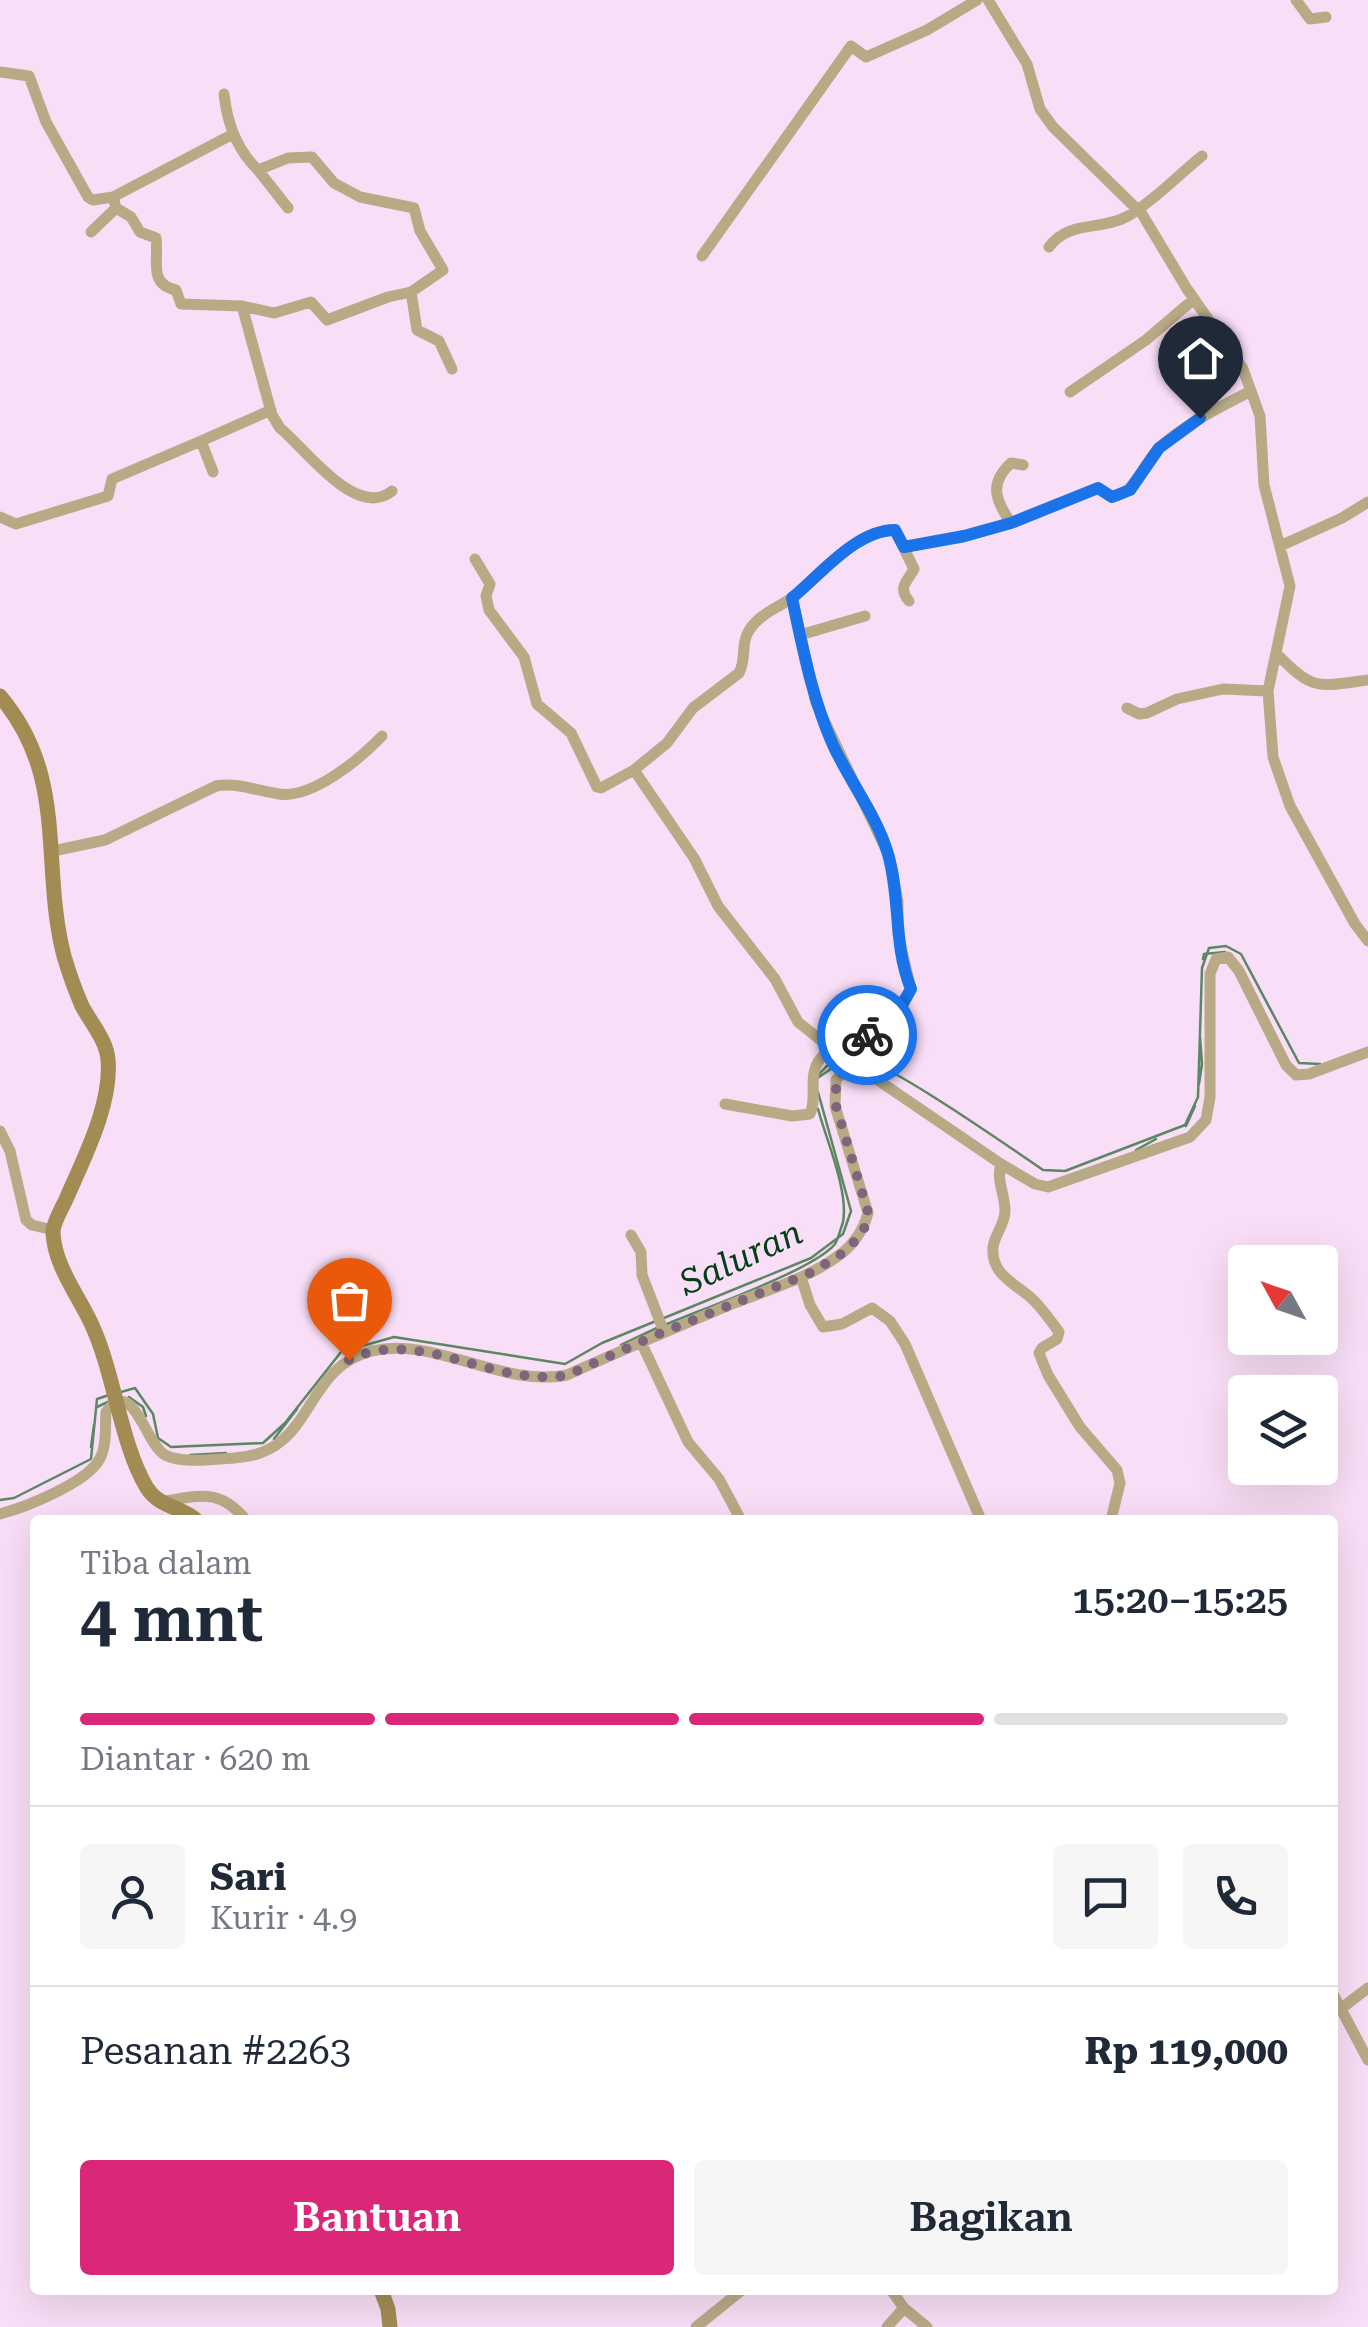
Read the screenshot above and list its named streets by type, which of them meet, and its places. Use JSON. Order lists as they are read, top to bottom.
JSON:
{
  "water": ["Saluran"],
  "north": "top left",
  "page": {
    "heading": ["4 mnt", "Tiba dalam", "15:20–15:25"],
    "panel": [
      "Sari",
      "Kurir · 4.9",
      "Pesanan #2263",
      "Rp 119,000"
    ],
    "bar": "Diantar · 620 m",
    "buttons": ["Bantuan", "Bagikan"]
  }
}
